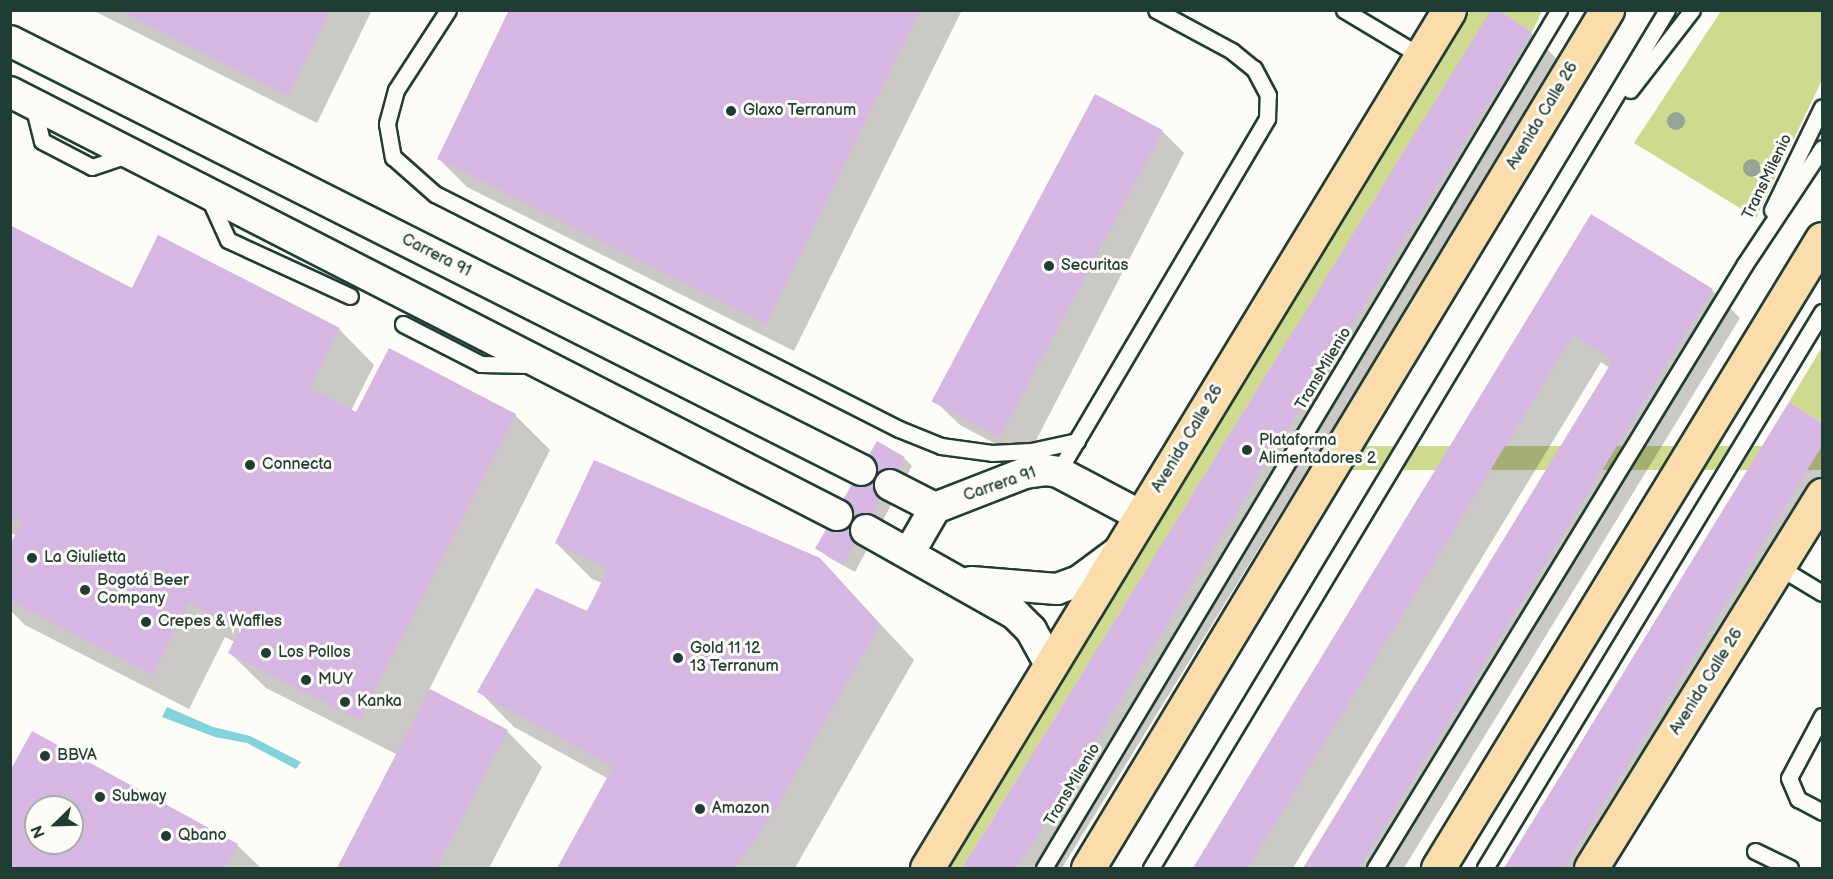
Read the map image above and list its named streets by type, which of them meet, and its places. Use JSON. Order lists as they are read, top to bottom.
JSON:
{
  "streets": {
    "main road": ["Avenida Calle 26"],
    "street": ["Carrera 91"],
    "lane": ["TransMilenio"]
  },
  "crossings": [
    ["Avenida Calle 26", "Carrera 91"]
  ],
  "places": [
    "Glaxo Terranum",
    "Securitas",
    "Plataforma Alimentadores 2",
    "Connecta",
    "La Giulietta",
    "Bogotá Beer Company",
    "Crepes & Waffles",
    "Los Pollos",
    "Gold 11 12 13 Terranum",
    "MUY",
    "Kanka",
    "BBVA",
    "Subway",
    "Amazon",
    "Qbano"
  ],
  "north": "bottom left"
}
